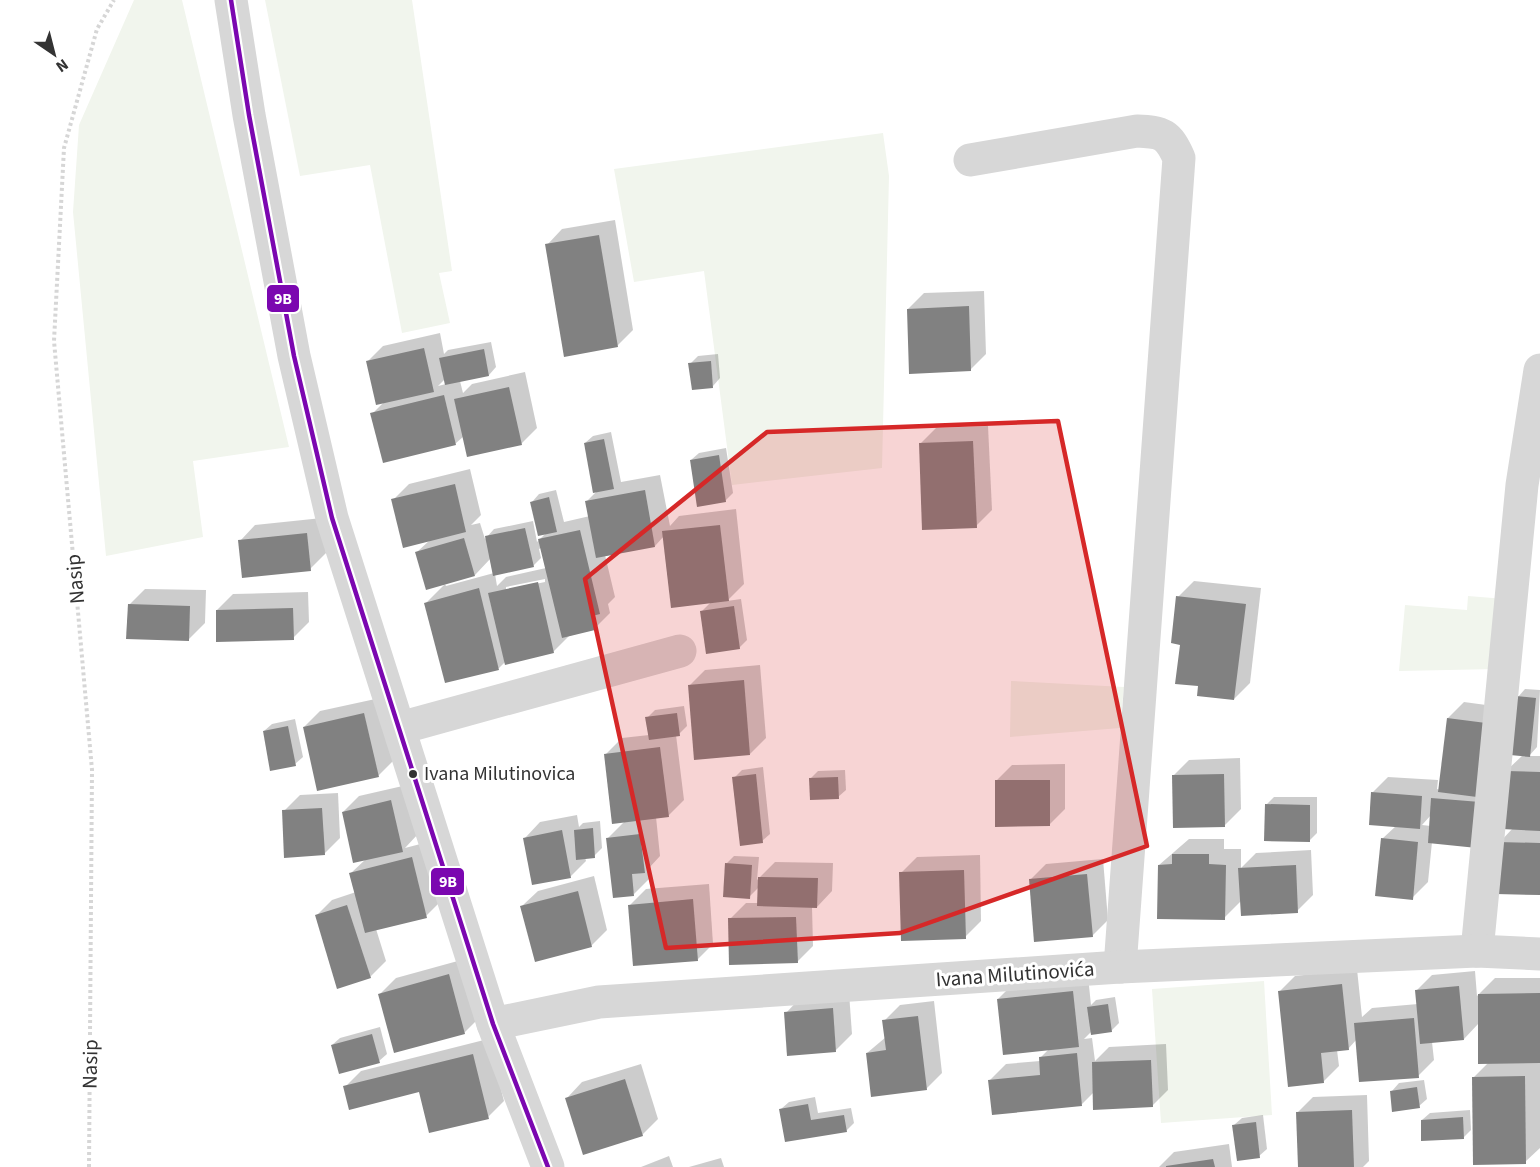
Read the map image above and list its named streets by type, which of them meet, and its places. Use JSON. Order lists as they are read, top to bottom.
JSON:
{
  "streets": {
    "street": ["Ivana Milutinovića"],
    "path": ["Nasip"]
  },
  "places": ["Ivana Milutinovica"],
  "lines": ["transit line 9B"],
  "north": "bottom right"
}
